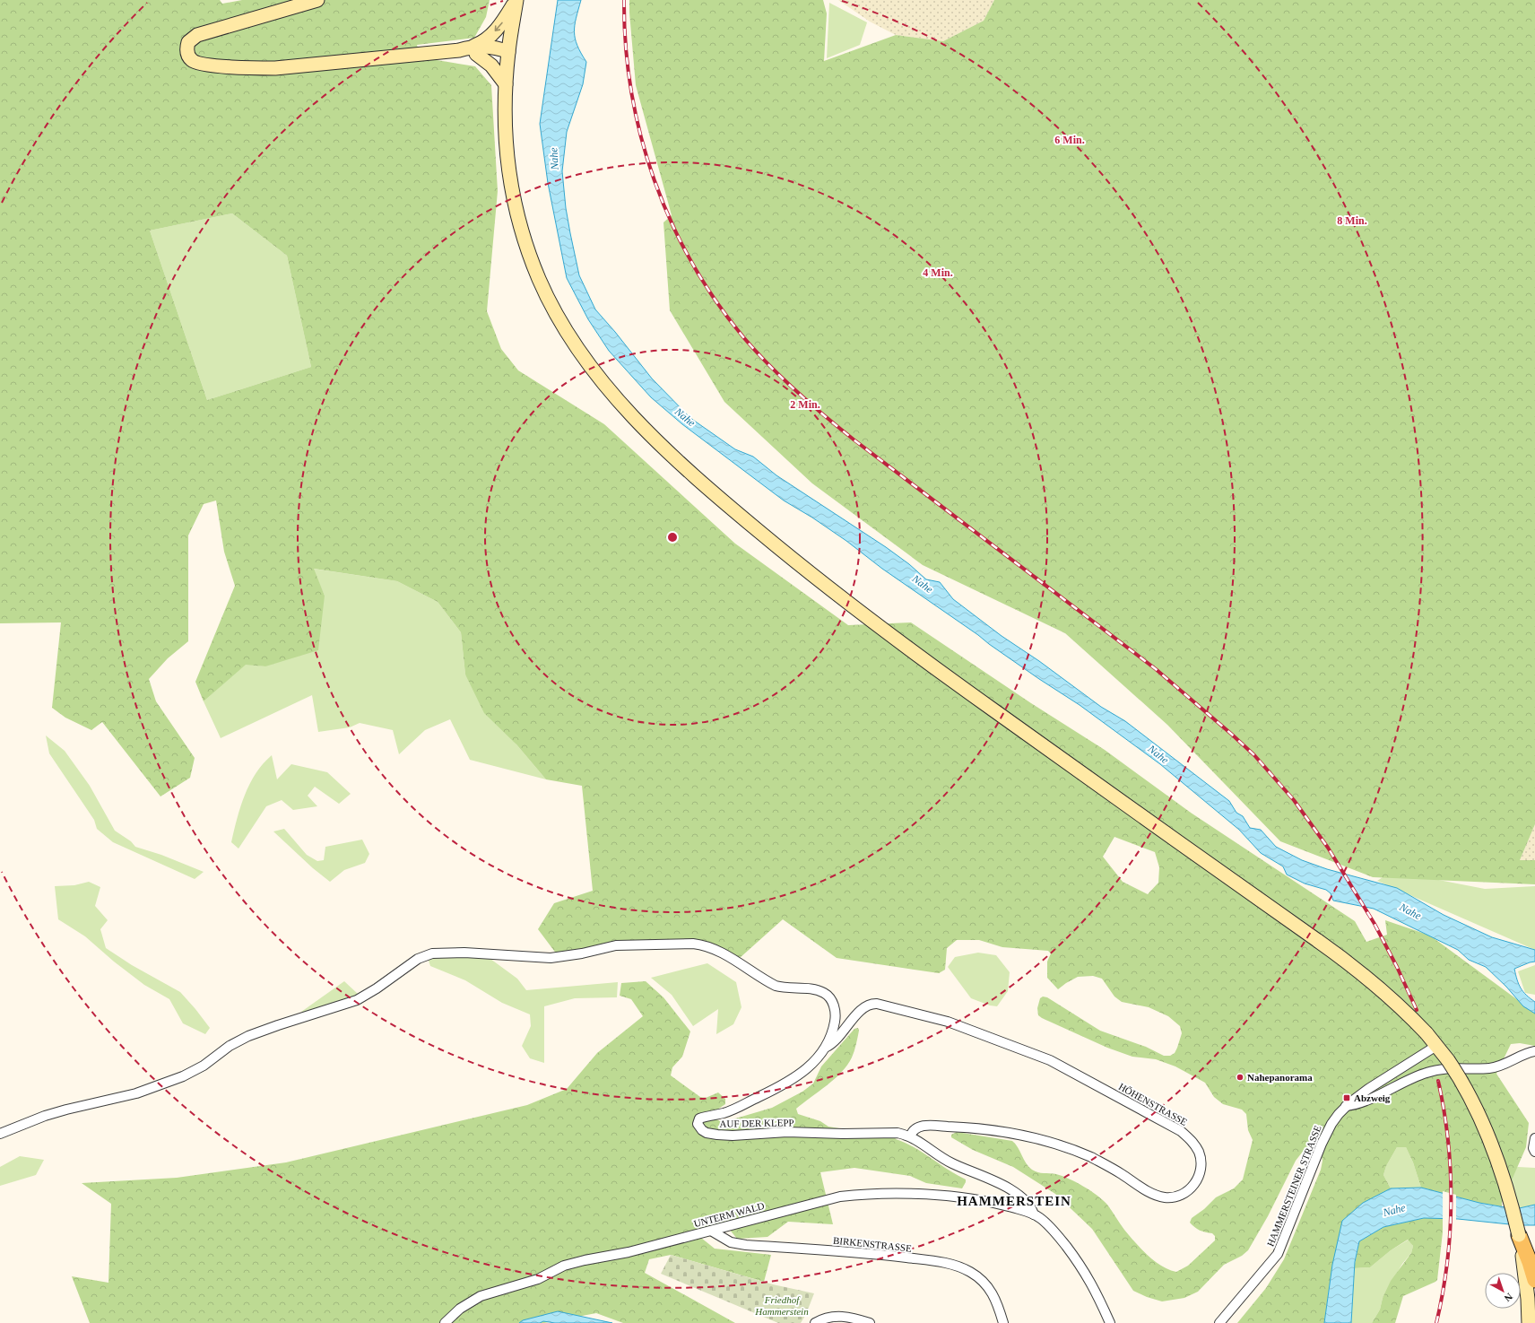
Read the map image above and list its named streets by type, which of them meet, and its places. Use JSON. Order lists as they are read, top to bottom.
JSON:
{
  "streets": {
    "street": [
      "HÖHENSTRASSE",
      "AUF DER KLEPP",
      "HAMMERSTEINER STRASSE",
      "UNTERM WALD",
      "BIRKENSTRASSE"
    ]
  },
  "crossings": [
    ["HÖHENSTRASSE", "AUF DER KLEPP"],
    ["UNTERM WALD", "BIRKENSTRASSE"]
  ],
  "districts": ["HAMMERSTEIN"],
  "water": ["Nahe"],
  "parks": ["Friedhof Hammerstein"],
  "places": {
    "other": ["Nahepanorama"],
    "transit": ["Abzweig"]
  },
  "north": "bottom right",
  "rings": [
    "6 Min.",
    "8 Min.",
    "4 Min.",
    "2 Min."
  ]
}
